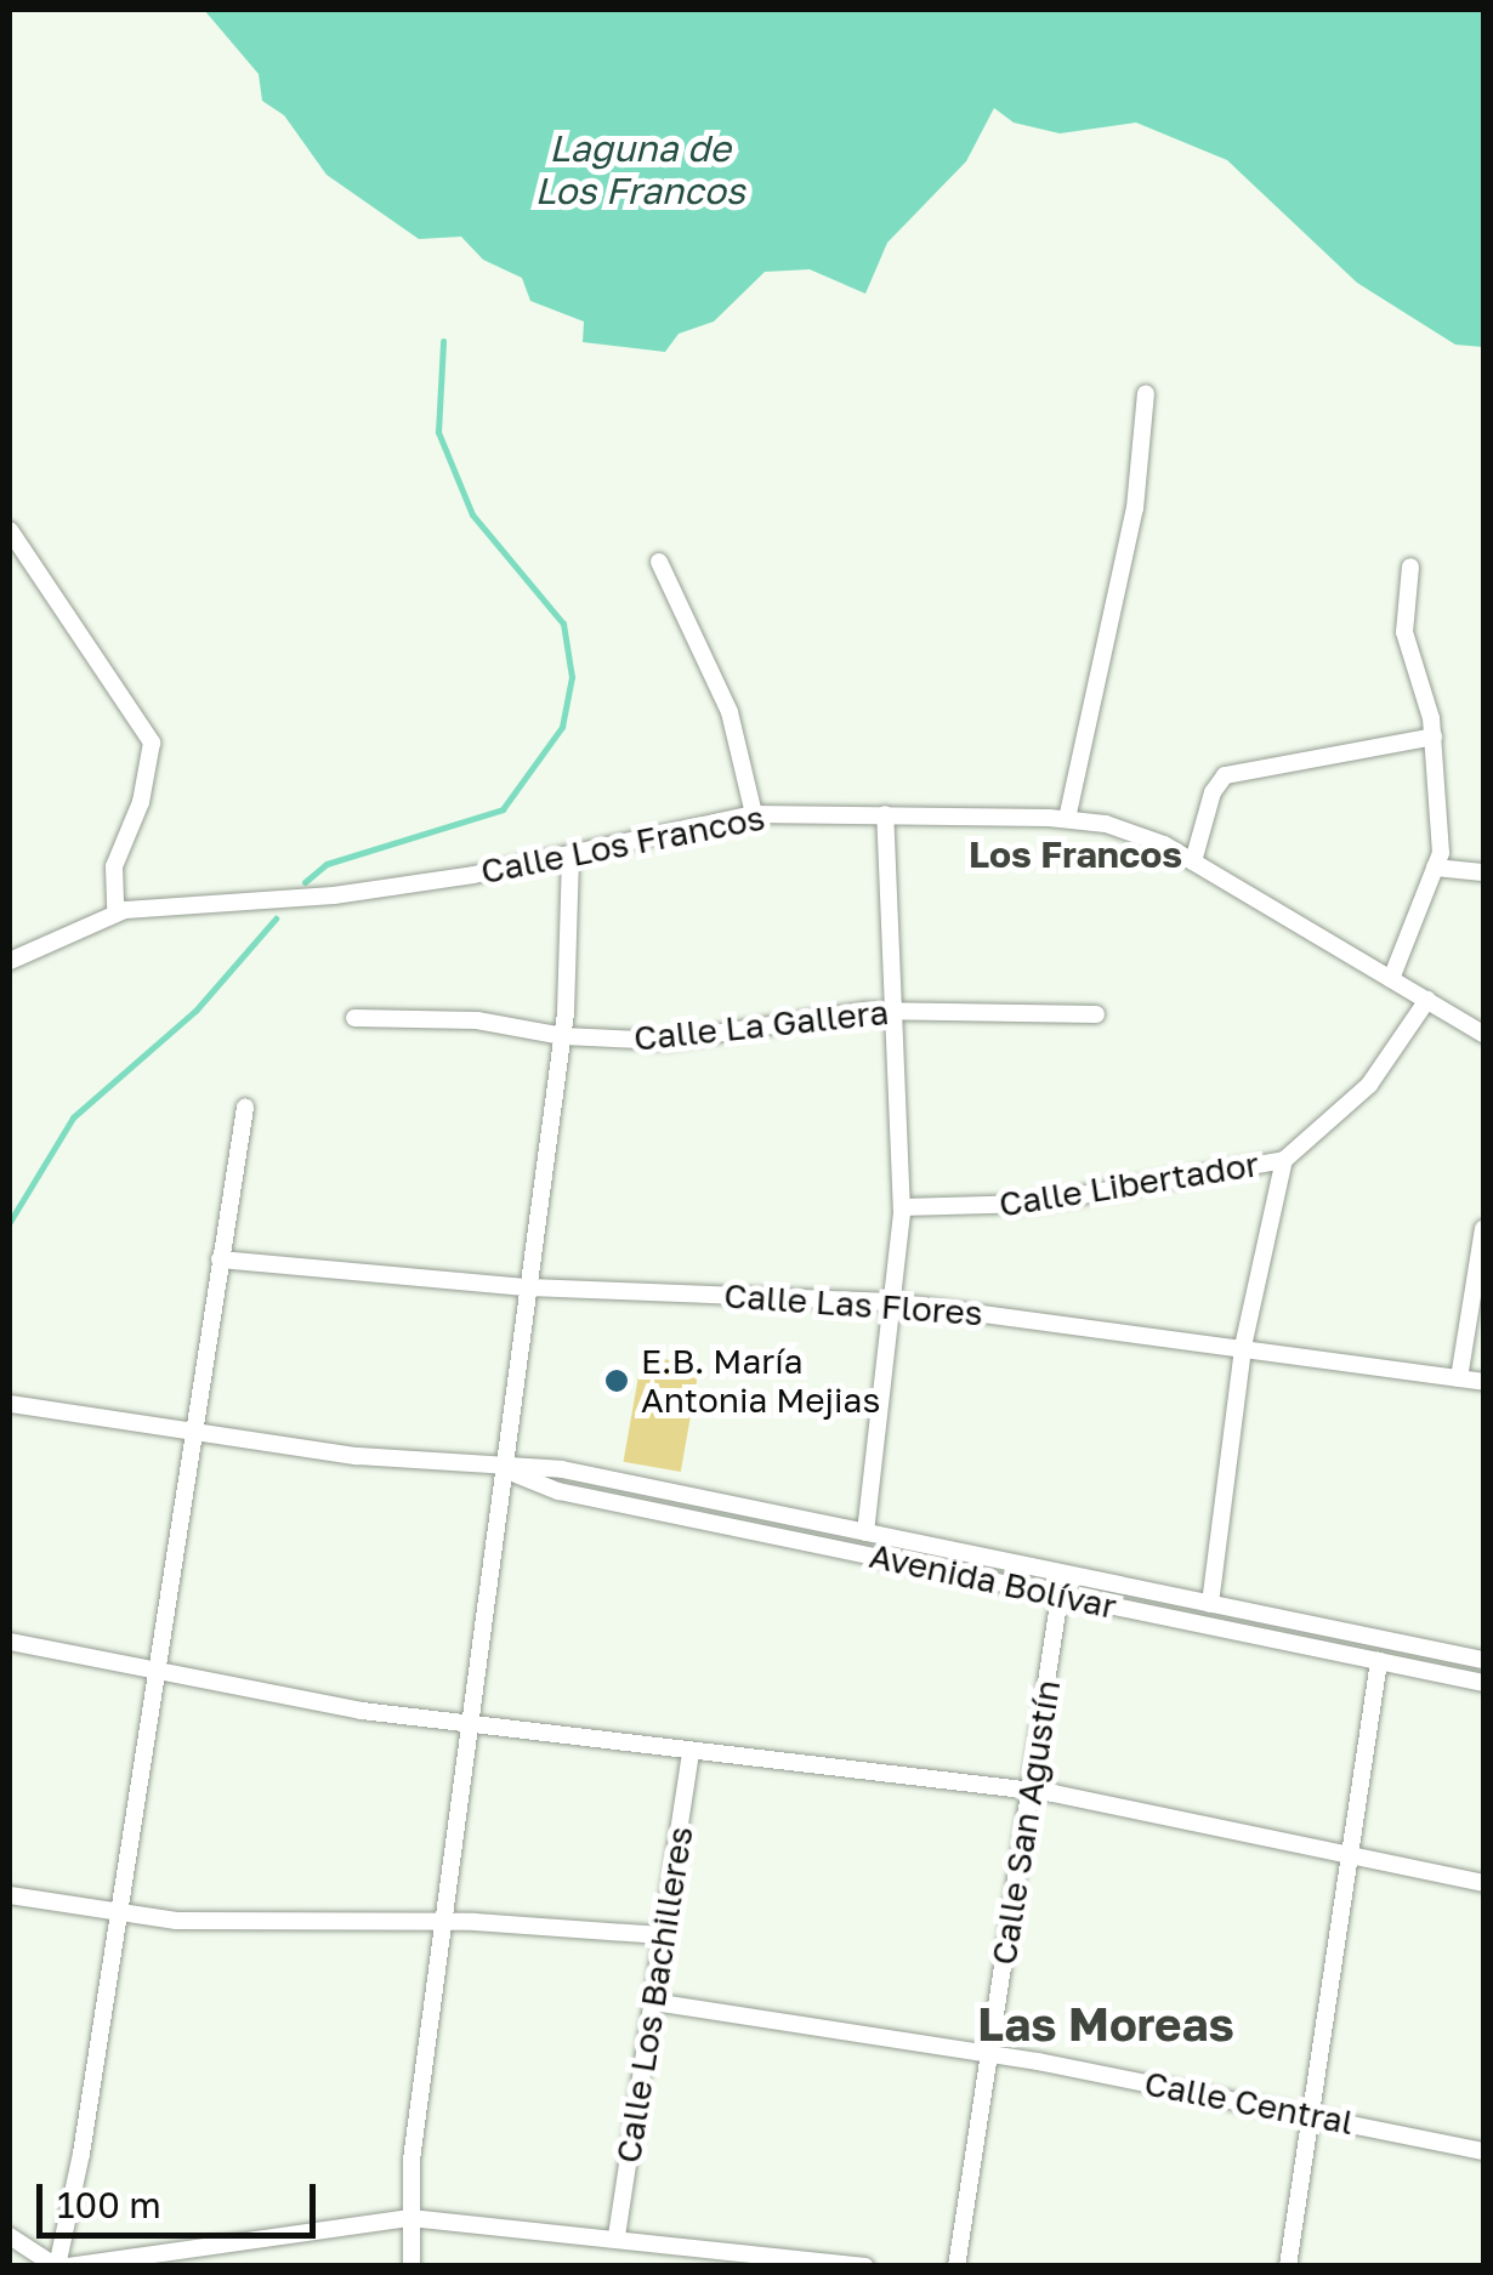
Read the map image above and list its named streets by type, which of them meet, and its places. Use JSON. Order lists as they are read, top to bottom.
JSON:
{
  "streets": {
    "street": [
      "Calle Los Francos",
      "Calle La Gallera",
      "Calle Libertador",
      "Calle Las Flores",
      "Avenida Bolívar",
      "Calle San Agustín",
      "Calle Los Bachilleres",
      "Calle Central"
    ]
  },
  "crossings": [
    ["Calle Los Francos", "Calle Libertador"],
    ["Avenida Bolívar", "Calle San Agustín"],
    ["Calle San Agustín", "Calle Central"],
    ["Calle Los Bachilleres", "Calle Central"]
  ],
  "districts": ["Los Francos", "Las Moreas"],
  "water": ["Laguna de Los Francos"],
  "places": ["E.B. María Antonia Mejias"],
  "scale_bar": "100 m"
}
